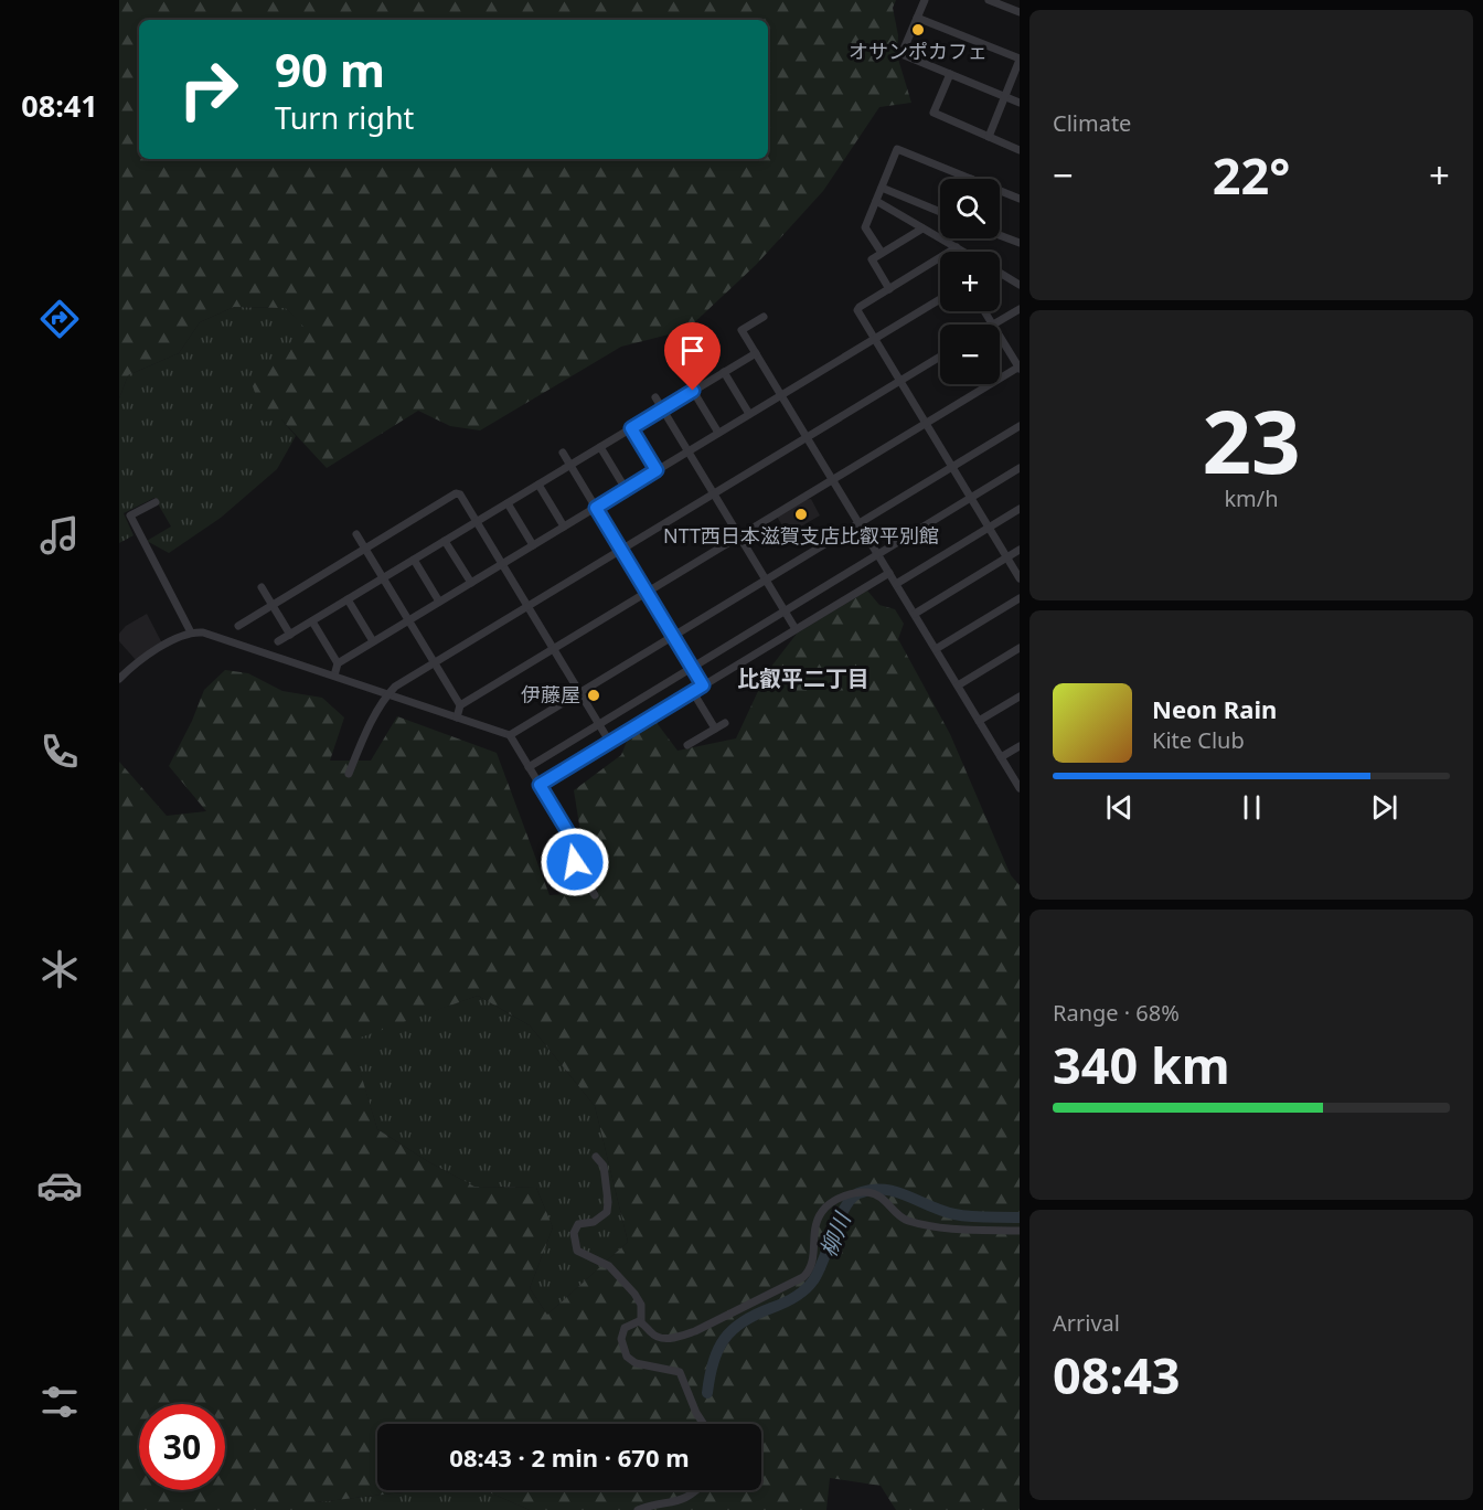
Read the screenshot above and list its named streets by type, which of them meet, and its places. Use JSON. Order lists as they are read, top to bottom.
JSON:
{
  "districts": ["比叡平二丁目"],
  "water": ["柳川"],
  "places": ["オサンポカフェ", "NTT西日本滋賀支店比叡平別館", "伊藤屋"],
  "page": {
    "tabs": "08:41",
    "tile": [
      "Climate",
      ["23", "km/h"],
      ["Range · 68%", "340 km"],
      ["Arrival", "08:43"]
    ],
    "turn": ["90 m", "Turn right"],
    "heat": ["−", "22°", "+"],
    "map_buttons": ["+", "−"],
    "song": ["Neon Rain", "Kite Club"],
    "limit": "30",
    "trip": "08:43 · 2 min · 670 m"
  }
}
